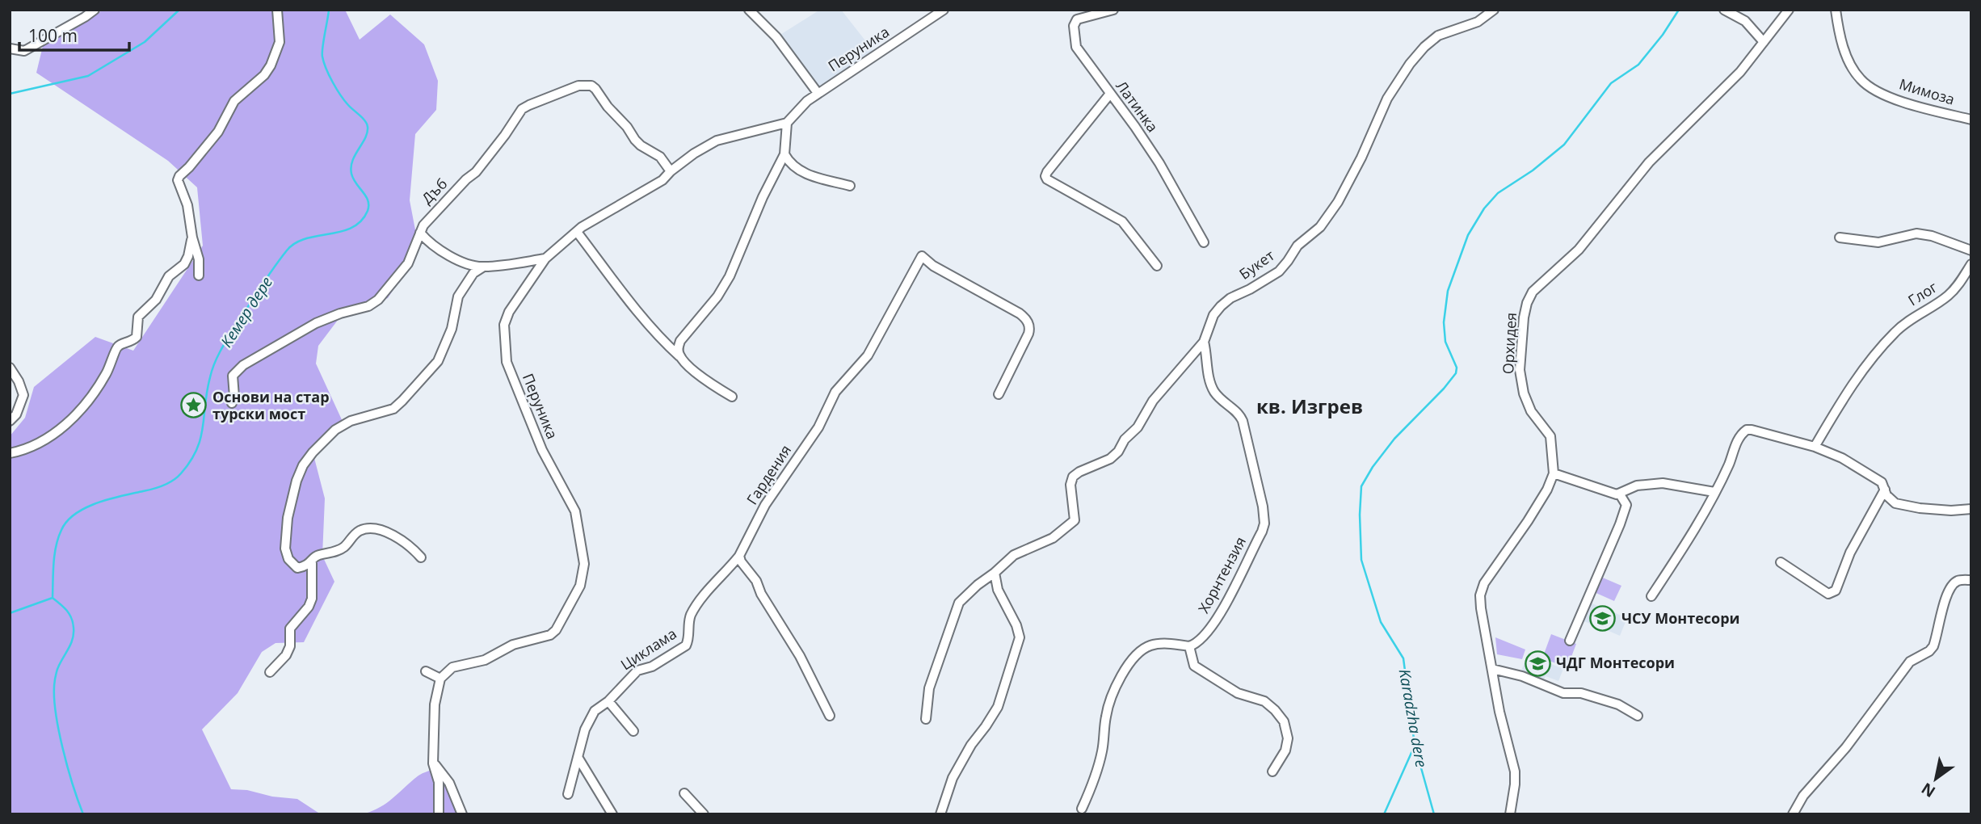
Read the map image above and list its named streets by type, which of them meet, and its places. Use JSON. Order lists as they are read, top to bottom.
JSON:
{
  "streets": {
    "street": [
      "Перуника",
      "Мимоза",
      "Латинка",
      "Дъб",
      "Букет",
      "Глог",
      "Орхидея",
      "Гардения",
      "Хорнтензия",
      "Циклама"
    ]
  },
  "crossings": [
    ["Перуника", "Дъб"],
    ["Букет", "Хорнтензия"],
    ["Гардения", "Циклама"]
  ],
  "districts": ["кв. Изгрев"],
  "water": ["Кемер дере", "Karadzha dere"],
  "places": {
    "place": ["Основи на стар турски мост"],
    "school or university": ["ЧСУ Монтесори", "ЧДГ Монтесори"]
  },
  "scale_bar": "100 m",
  "north": "bottom left"
}
